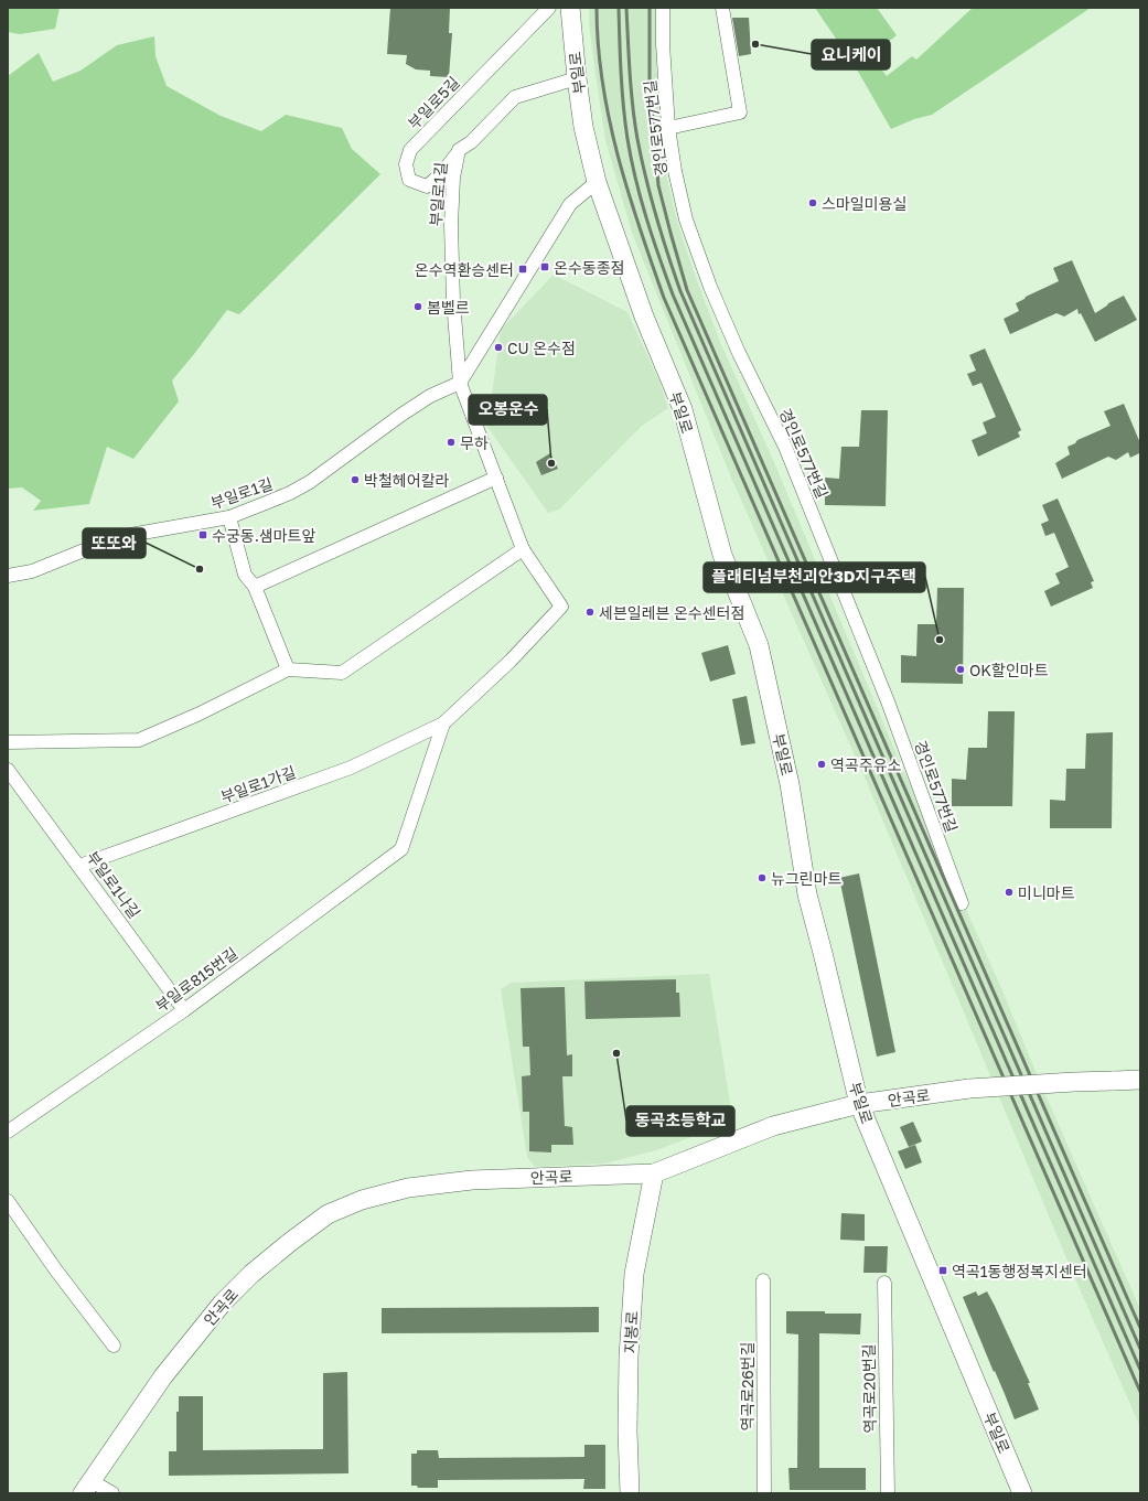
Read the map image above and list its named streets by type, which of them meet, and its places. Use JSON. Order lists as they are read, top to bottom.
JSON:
{
  "streets": {
    "street": [
      "부일로",
      "부일로5길",
      "경인로577번길",
      "부일로1길",
      "부일로1가길",
      "부일로1나길",
      "부일로815번길",
      "안곡로",
      "지봉로",
      "역곡로26번길",
      "역곡로20번길"
    ]
  },
  "crossings": [
    ["부일로", "부일로1길"],
    ["부일로", "안곡로"],
    ["부일로5길", "부일로1길"],
    ["부일로1길", "부일로1가길"],
    ["부일로1가길", "부일로1나길"],
    ["부일로1가길", "부일로815번길"],
    ["부일로1나길", "부일로815번길"],
    ["안곡로", "지봉로"]
  ],
  "places": {
    "other": [
      "요니케이",
      "스마일미용실",
      "봄벨르",
      "CU 온수점",
      "무하",
      "오봉운수",
      "박철헤어칼라",
      "또또와",
      "세븐일레븐 온수센터점",
      "플래티넘부천괴안3D지구주택",
      "OK할인마트",
      "역곡주유소",
      "뉴그린마트",
      "미니마트",
      "동곡초등학교"
    ],
    "transit": [
      "온수동종점",
      "온수역환승센터",
      "수궁동.샘마트앞",
      "역곡1동행정복지센터"
    ]
  }
}
